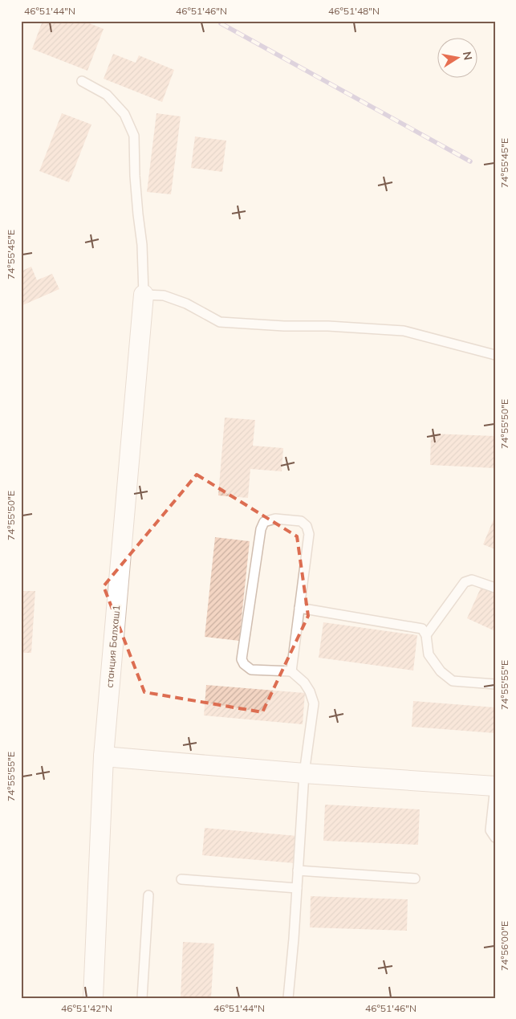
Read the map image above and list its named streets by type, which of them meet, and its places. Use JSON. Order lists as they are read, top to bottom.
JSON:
{
  "streets": {
    "street": ["станция Балхаш1"]
  },
  "north": "right",
  "coordinates": [
    "46°51'44\"N",
    "46°51'46\"N",
    "46°51'48\"N",
    "74°55'45\"E",
    "74°55'50\"E",
    "74°55'55\"E",
    "74°56'00\"E",
    "46°51'42\"N"
  ]
}
